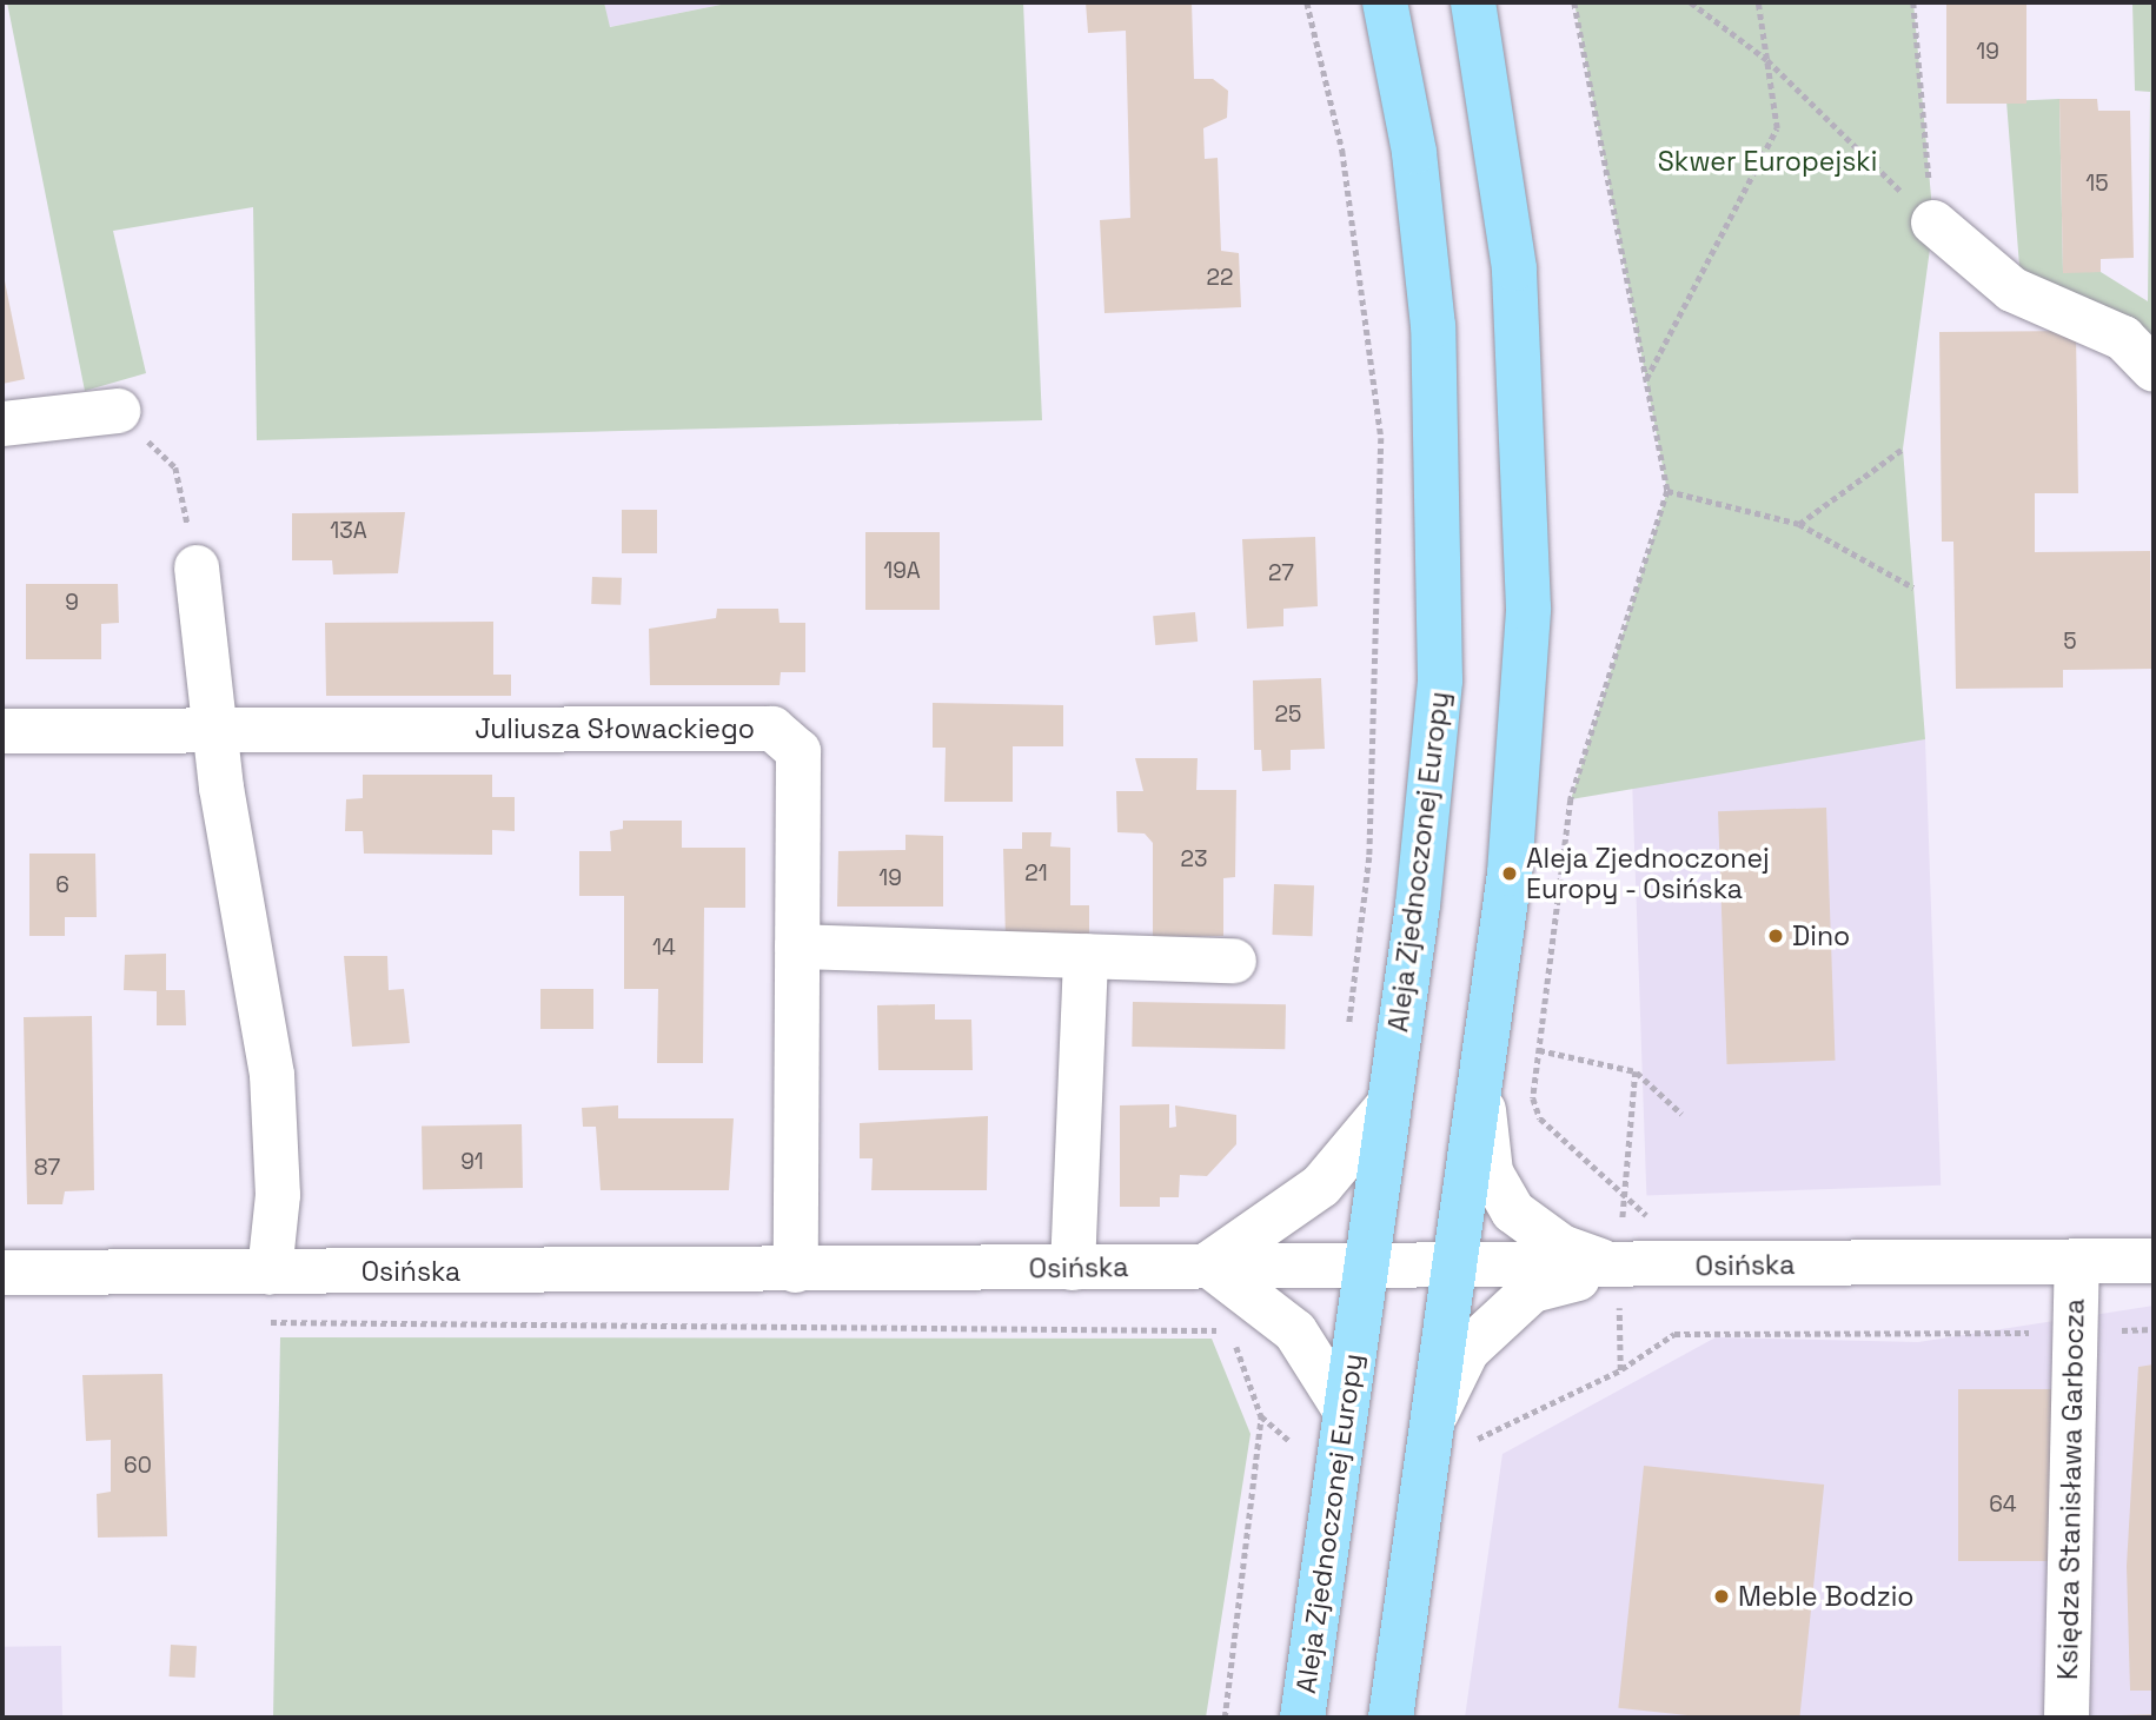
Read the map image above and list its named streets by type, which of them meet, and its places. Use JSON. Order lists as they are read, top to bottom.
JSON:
{
  "streets": {
    "main road": ["Aleja Zjednoczonej Europy"],
    "street": ["Juliusza Słowackiego", "Osińska", "Księdza Stanisława Garbocza"]
  },
  "crossings": [
    ["Juliusza Słowackiego", "Osińska"],
    ["Aleja Zjednoczonej Europy", "Osińska"],
    ["Osińska", "Księdza Stanisława Garbocza"]
  ],
  "parks": ["Skwer Europejski"],
  "places": ["Aleja Zjednoczonej Europy - Osińska", "Dino", "Meble Bodzio"],
  "house_numbers": [
    "19",
    "15",
    "22",
    "13A",
    "19A",
    "27",
    "9",
    "5",
    "25",
    "23",
    "21",
    "19",
    "6",
    "14",
    "91",
    "87",
    "60",
    "64"
  ]
}
